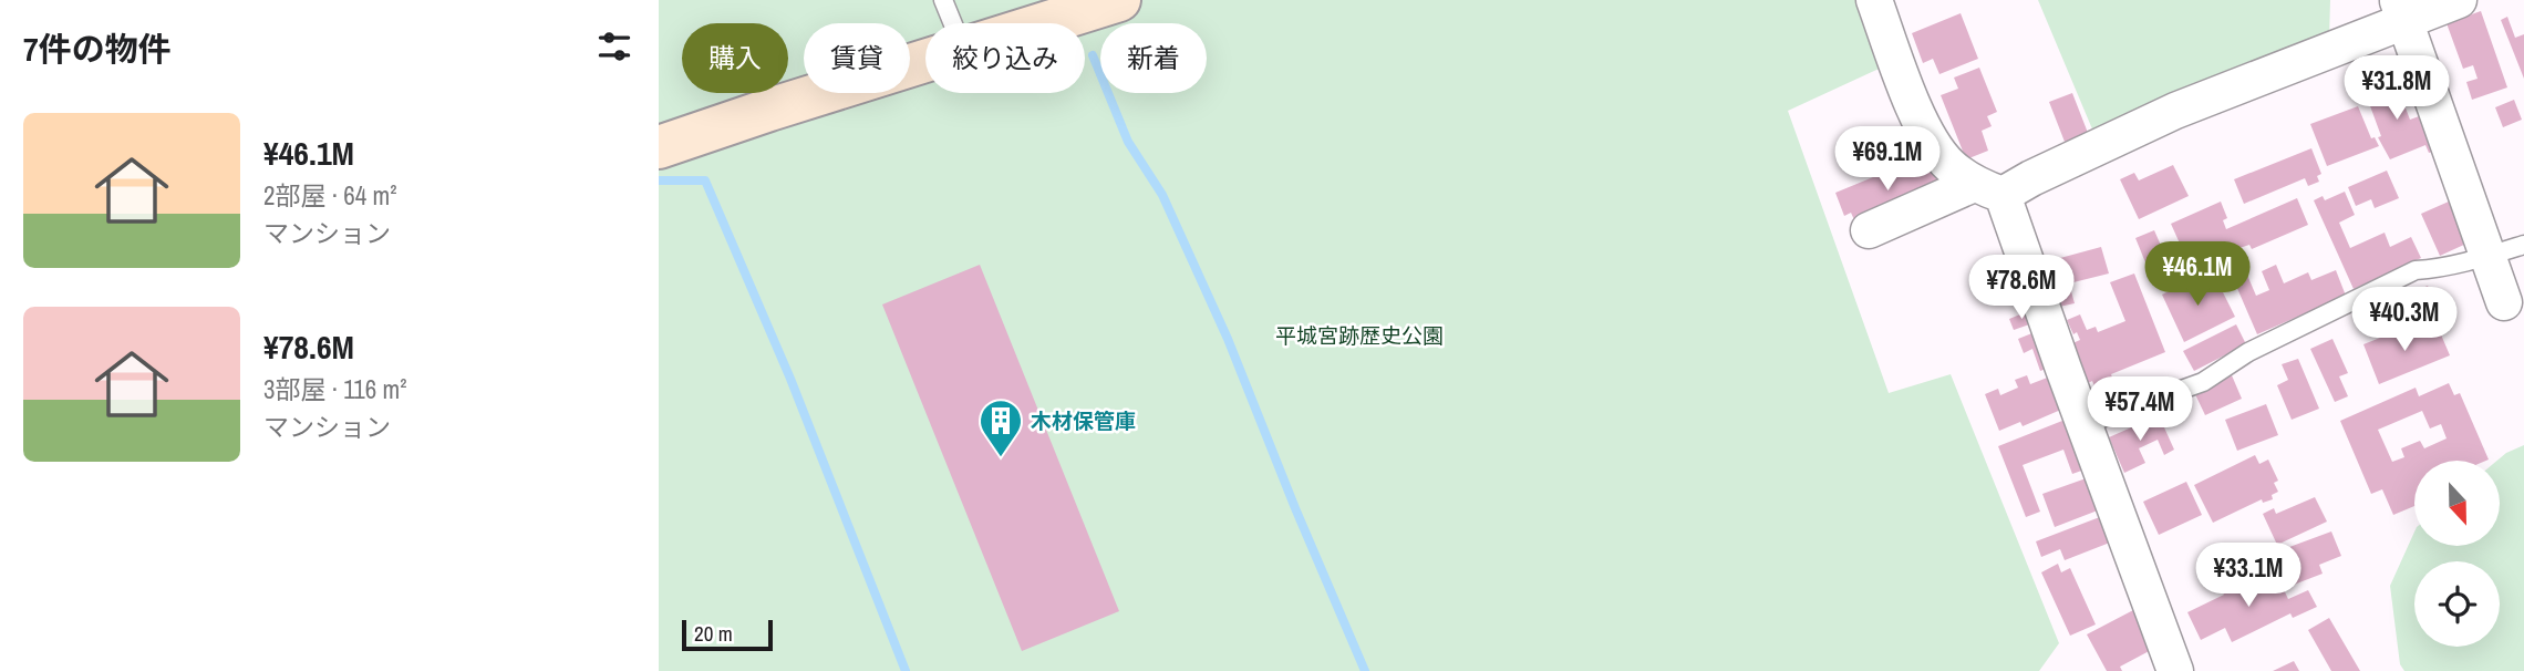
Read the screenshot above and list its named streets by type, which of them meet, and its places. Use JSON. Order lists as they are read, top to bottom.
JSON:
{
  "parks": ["平城宮跡歴史公園"],
  "places": {
    "building": ["木材保管庫"]
  },
  "scale_bar": "20 m",
  "north": "bottom",
  "page": {
    "heading": "7件の物件",
    "chip": [
      "購入",
      "賃貸",
      "絞り込み",
      "新着"
    ],
    "price": [
      "¥31.8M",
      "¥69.1M",
      "¥46.1M",
      "¥78.6M",
      "¥40.3M",
      "¥57.4M",
      "¥33.1M"
    ],
    "list": [
      {
        "name": "¥46.1M",
        "note": "2部屋 · 64 m² · マンション"
      },
      {
        "name": "¥78.6M",
        "note": "3部屋 · 116 m² · マンション"
      }
    ],
    "scale": "20 m"
  }
}
